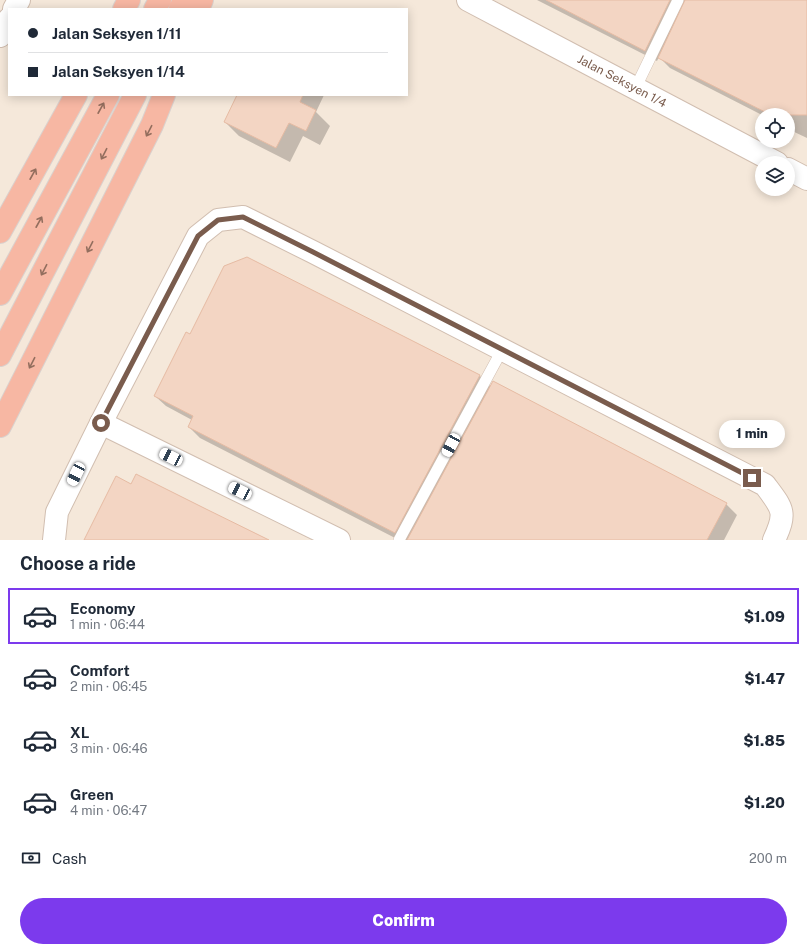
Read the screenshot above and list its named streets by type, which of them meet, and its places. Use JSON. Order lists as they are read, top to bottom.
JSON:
{
  "streets": {
    "street": ["Jalan Seksyen 1/4"]
  },
  "page": {
    "banner": ["Jalan Seksyen 1/11", "Jalan Seksyen 1/14"],
    "bubble": "1 min",
    "heading": "Choose a ride",
    "list": [
      {
        "name": "Economy",
        "note": "1 min · 06:44",
        "value": "$1.09"
      },
      {
        "name": "Comfort",
        "note": "2 min · 06:45",
        "value": "$1.47"
      },
      {
        "name": "XL",
        "note": "3 min · 06:46",
        "value": "$1.85"
      },
      {
        "name": "Green",
        "note": "4 min · 06:47",
        "value": "$1.20"
      }
    ],
    "pay": ["Cash", "200 m"],
    "buttons": "Confirm"
  }
}
